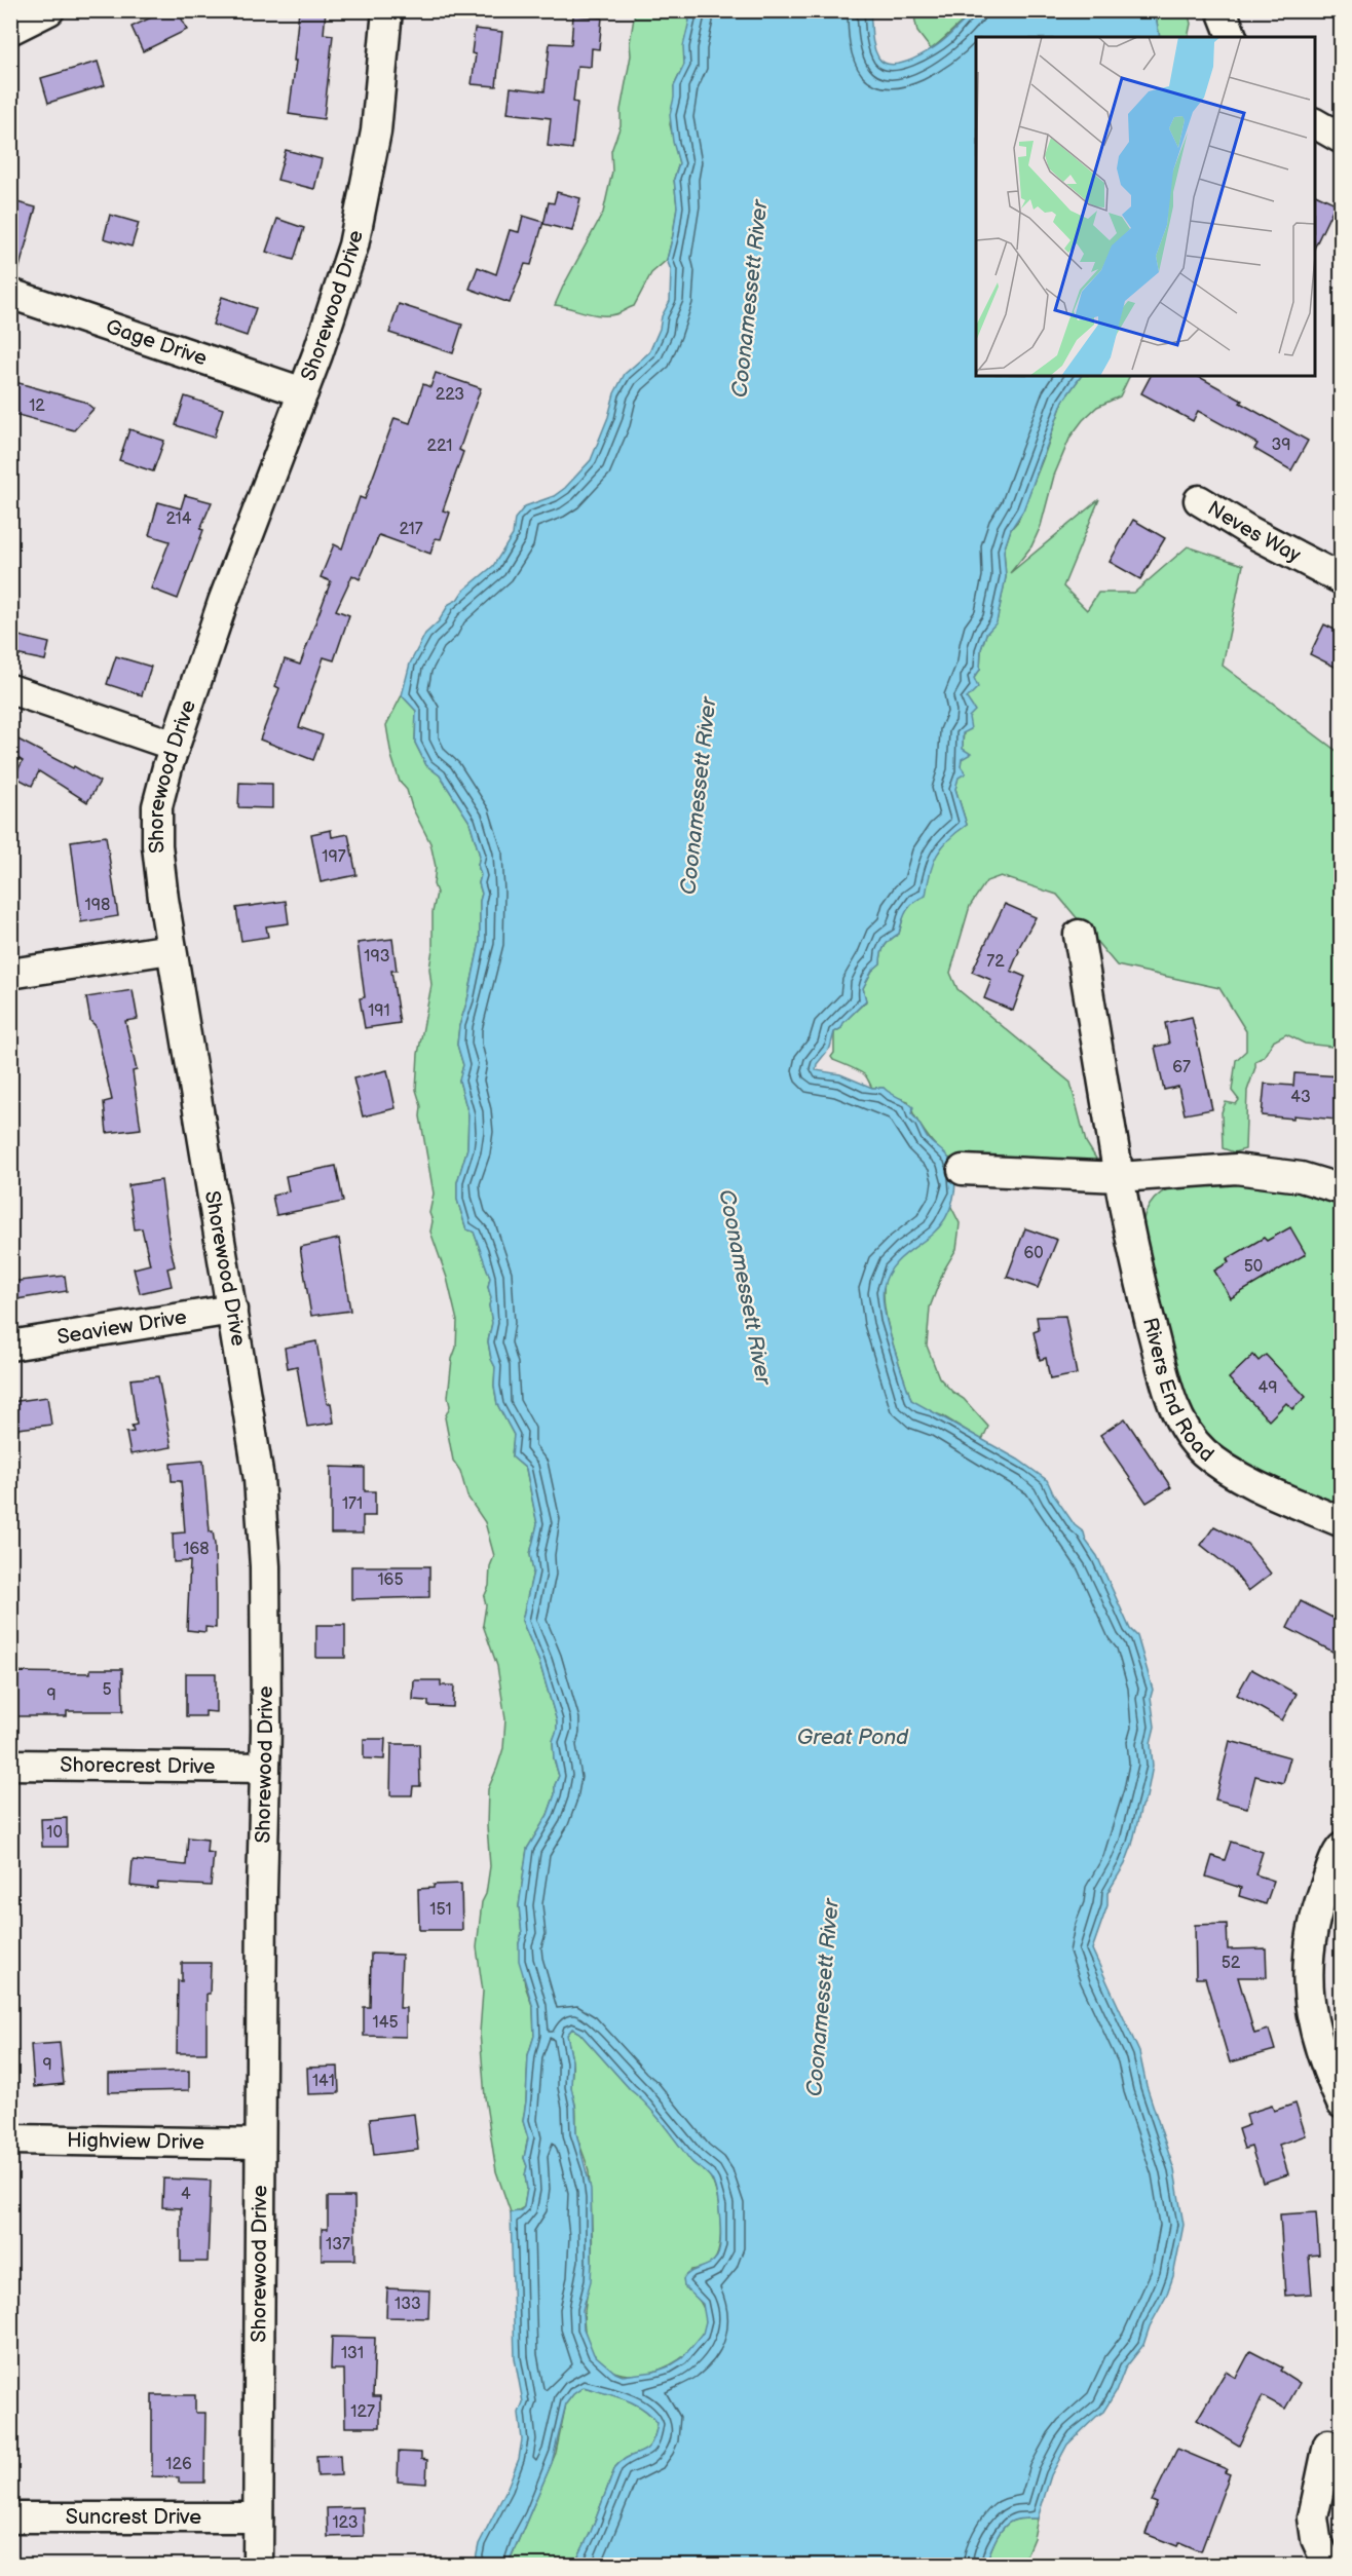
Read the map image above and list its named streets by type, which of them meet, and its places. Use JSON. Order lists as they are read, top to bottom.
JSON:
{
  "streets": {
    "street": [
      "Shorewood Drive",
      "Gage Drive",
      "Neves Way",
      "Seaview Drive",
      "Rivers End Road",
      "Shorecrest Drive",
      "Highview Drive",
      "Suncrest Drive"
    ]
  },
  "crossings": [
    ["Shorewood Drive", "Gage Drive"],
    ["Shorewood Drive", "Seaview Drive"],
    ["Shorewood Drive", "Shorecrest Drive"],
    ["Shorewood Drive", "Highview Drive"],
    ["Shorewood Drive", "Suncrest Drive"]
  ],
  "water": ["Coonamessett River", "Great Pond"],
  "house_numbers": [
    "223",
    "12",
    "39",
    "221",
    "214",
    "217",
    "197",
    "198",
    "193",
    "72",
    "191",
    "67",
    "43",
    "60",
    "50",
    "49",
    "171",
    "168",
    "165",
    "5",
    "9",
    "10",
    "151",
    "52",
    "145",
    "9",
    "141",
    "4",
    "137",
    "133",
    "131",
    "127",
    "126",
    "123"
  ]
}
